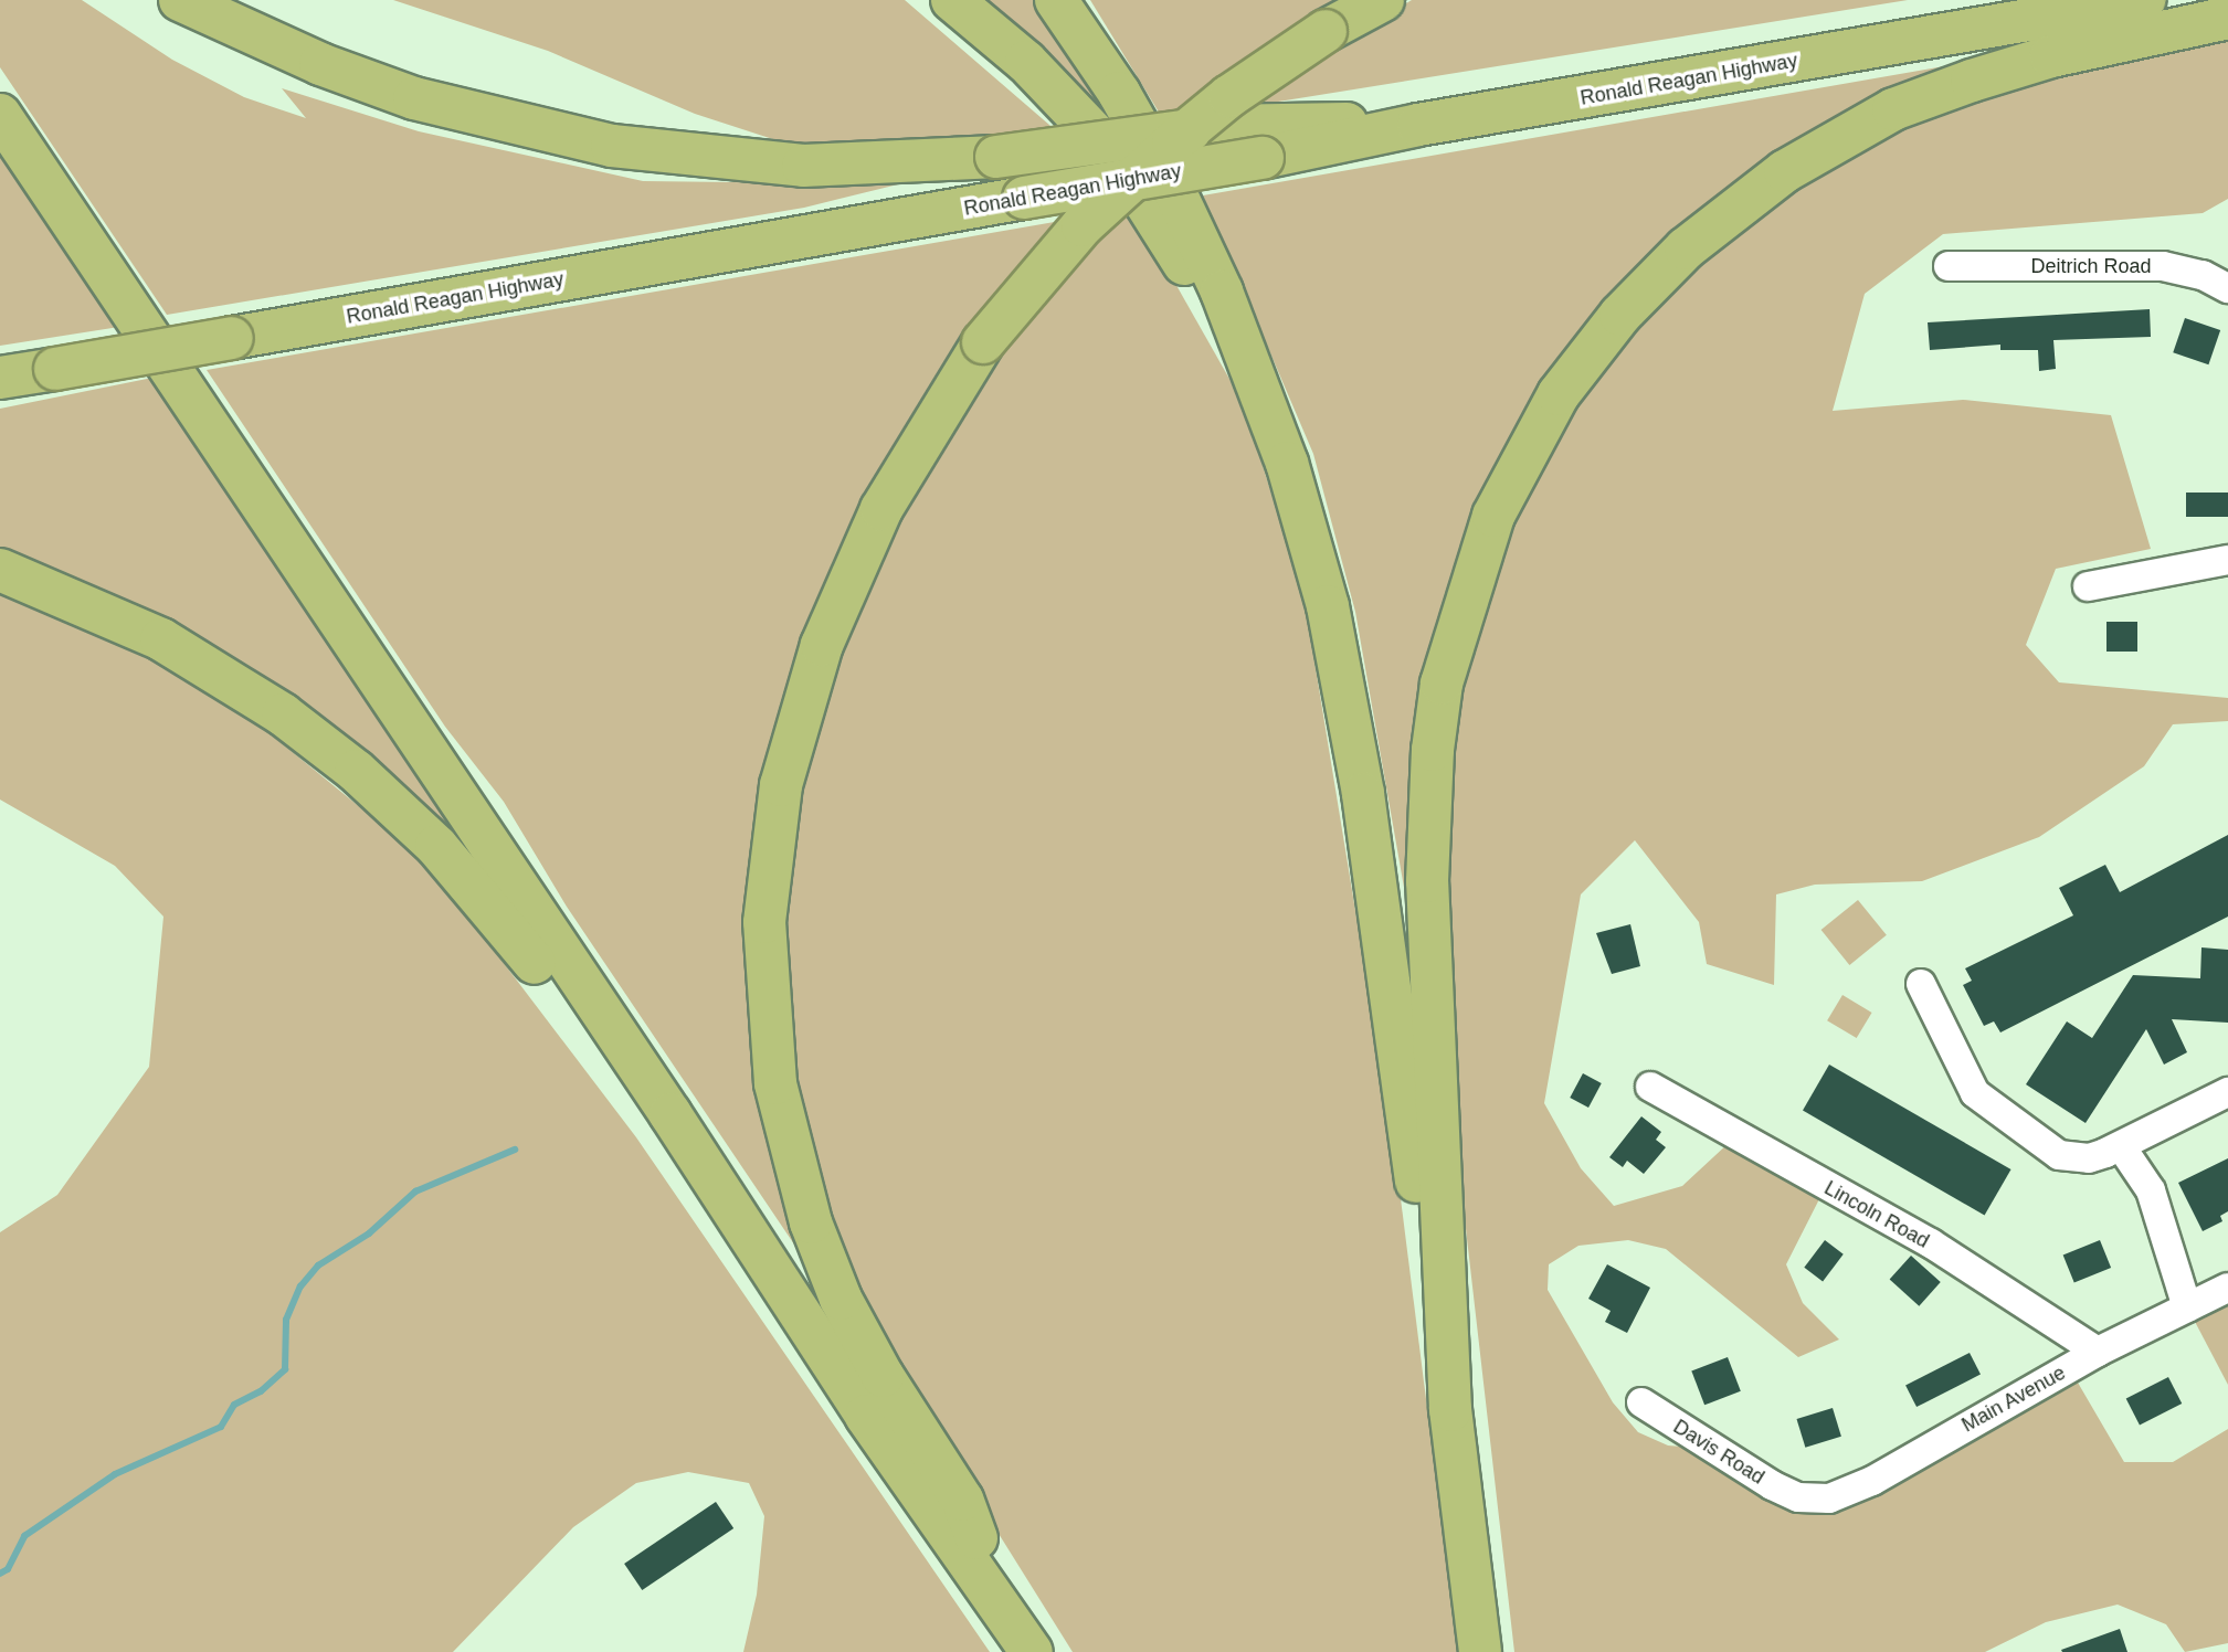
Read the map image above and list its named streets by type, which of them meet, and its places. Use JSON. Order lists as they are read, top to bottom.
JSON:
{
  "streets": {
    "highway": ["Ronald Reagan Highway"],
    "street": [
      "Deitrich Road",
      "Lincoln Road",
      "Main Avenue",
      "Davis Road"
    ]
  },
  "crossings": [
    ["Lincoln Road", "Main Avenue"],
    ["Main Avenue", "Davis Road"]
  ]
}
